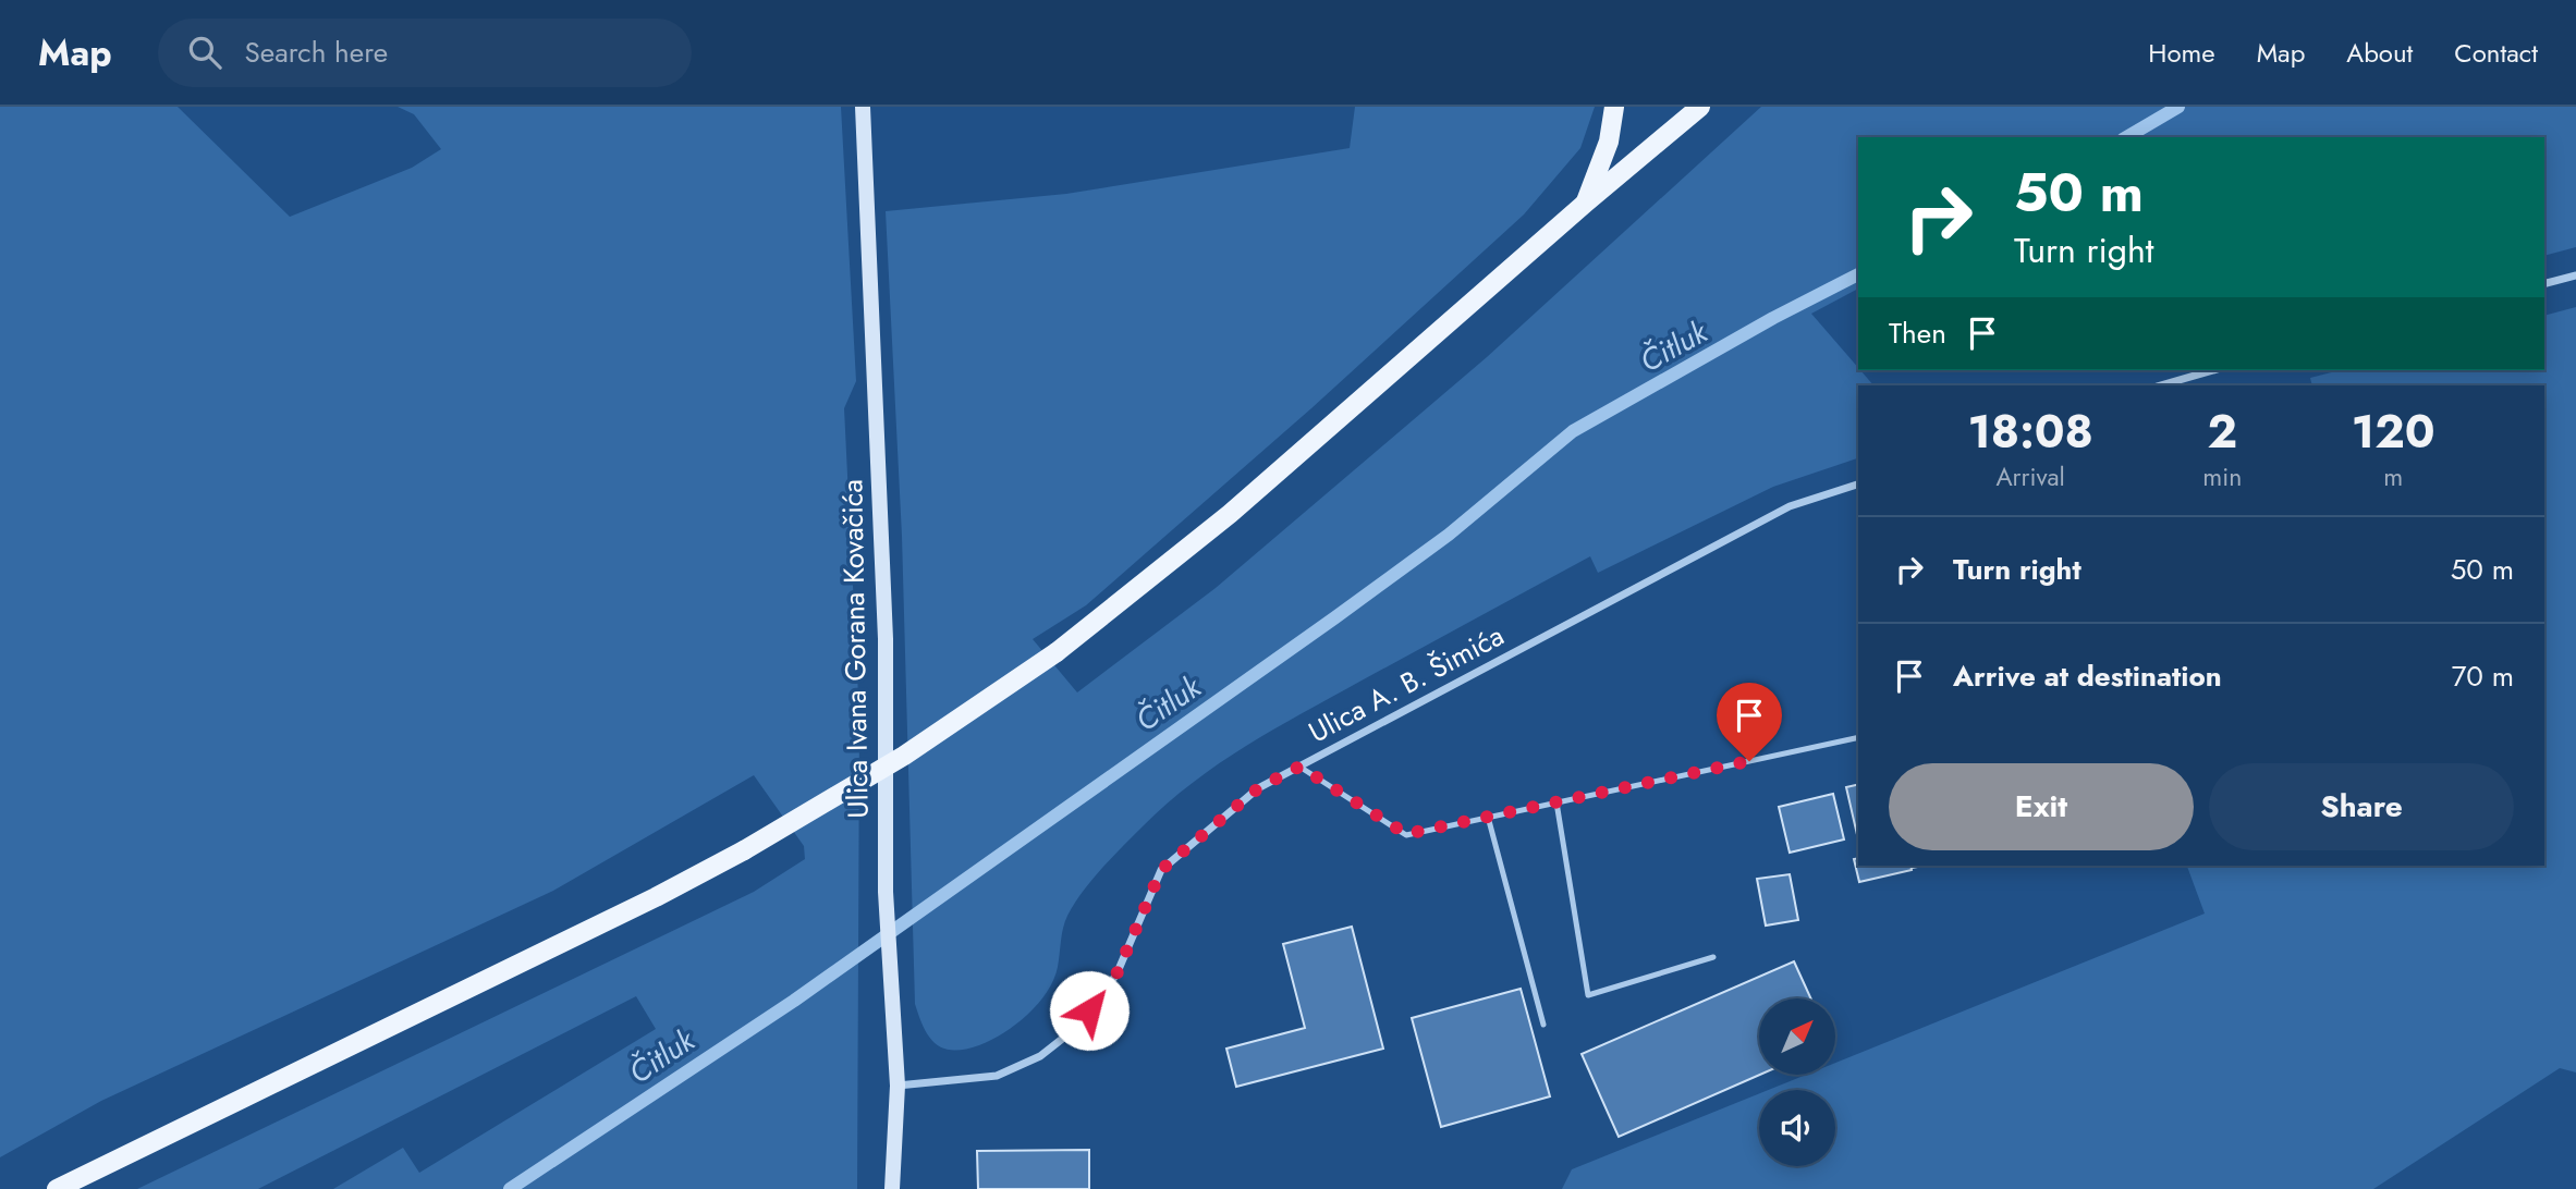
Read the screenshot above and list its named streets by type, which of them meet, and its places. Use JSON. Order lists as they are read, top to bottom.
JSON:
{
  "streets": {
    "street": ["Ulica Ivana Gorana Kovačića", "Ulica A. B. Šimića"]
  },
  "crossings": [
    ["Ulica Ivana Gorana Kovačića", "Ulica A. B. Šimića"]
  ],
  "water": ["Čitluk"],
  "north": "top right",
  "page": {
    "header": "Map",
    "search": "Search here",
    "nav": [
      "Home",
      "Map",
      "About",
      "Contact"
    ],
    "turn": ["50 m", "Turn right"],
    "then": "Then",
    "eta": [
      "18:08",
      "Arrival",
      "2",
      "min",
      "120",
      "m"
    ],
    "list": [
      {
        "name": "Turn right",
        "value": "50 m"
      },
      {
        "name": "Arrive at destination",
        "value": "70 m"
      }
    ],
    "buttons": ["Exit", "Share"]
  }
}
